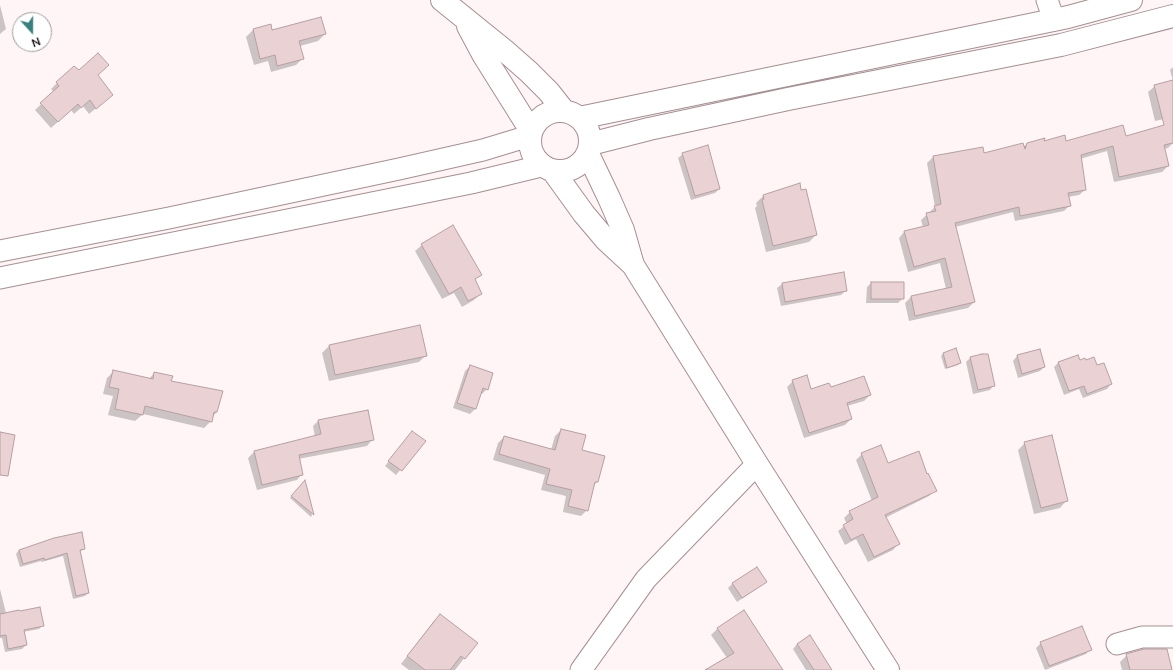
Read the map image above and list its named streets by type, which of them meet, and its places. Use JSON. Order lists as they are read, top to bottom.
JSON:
{
  "north": "bottom"
}
